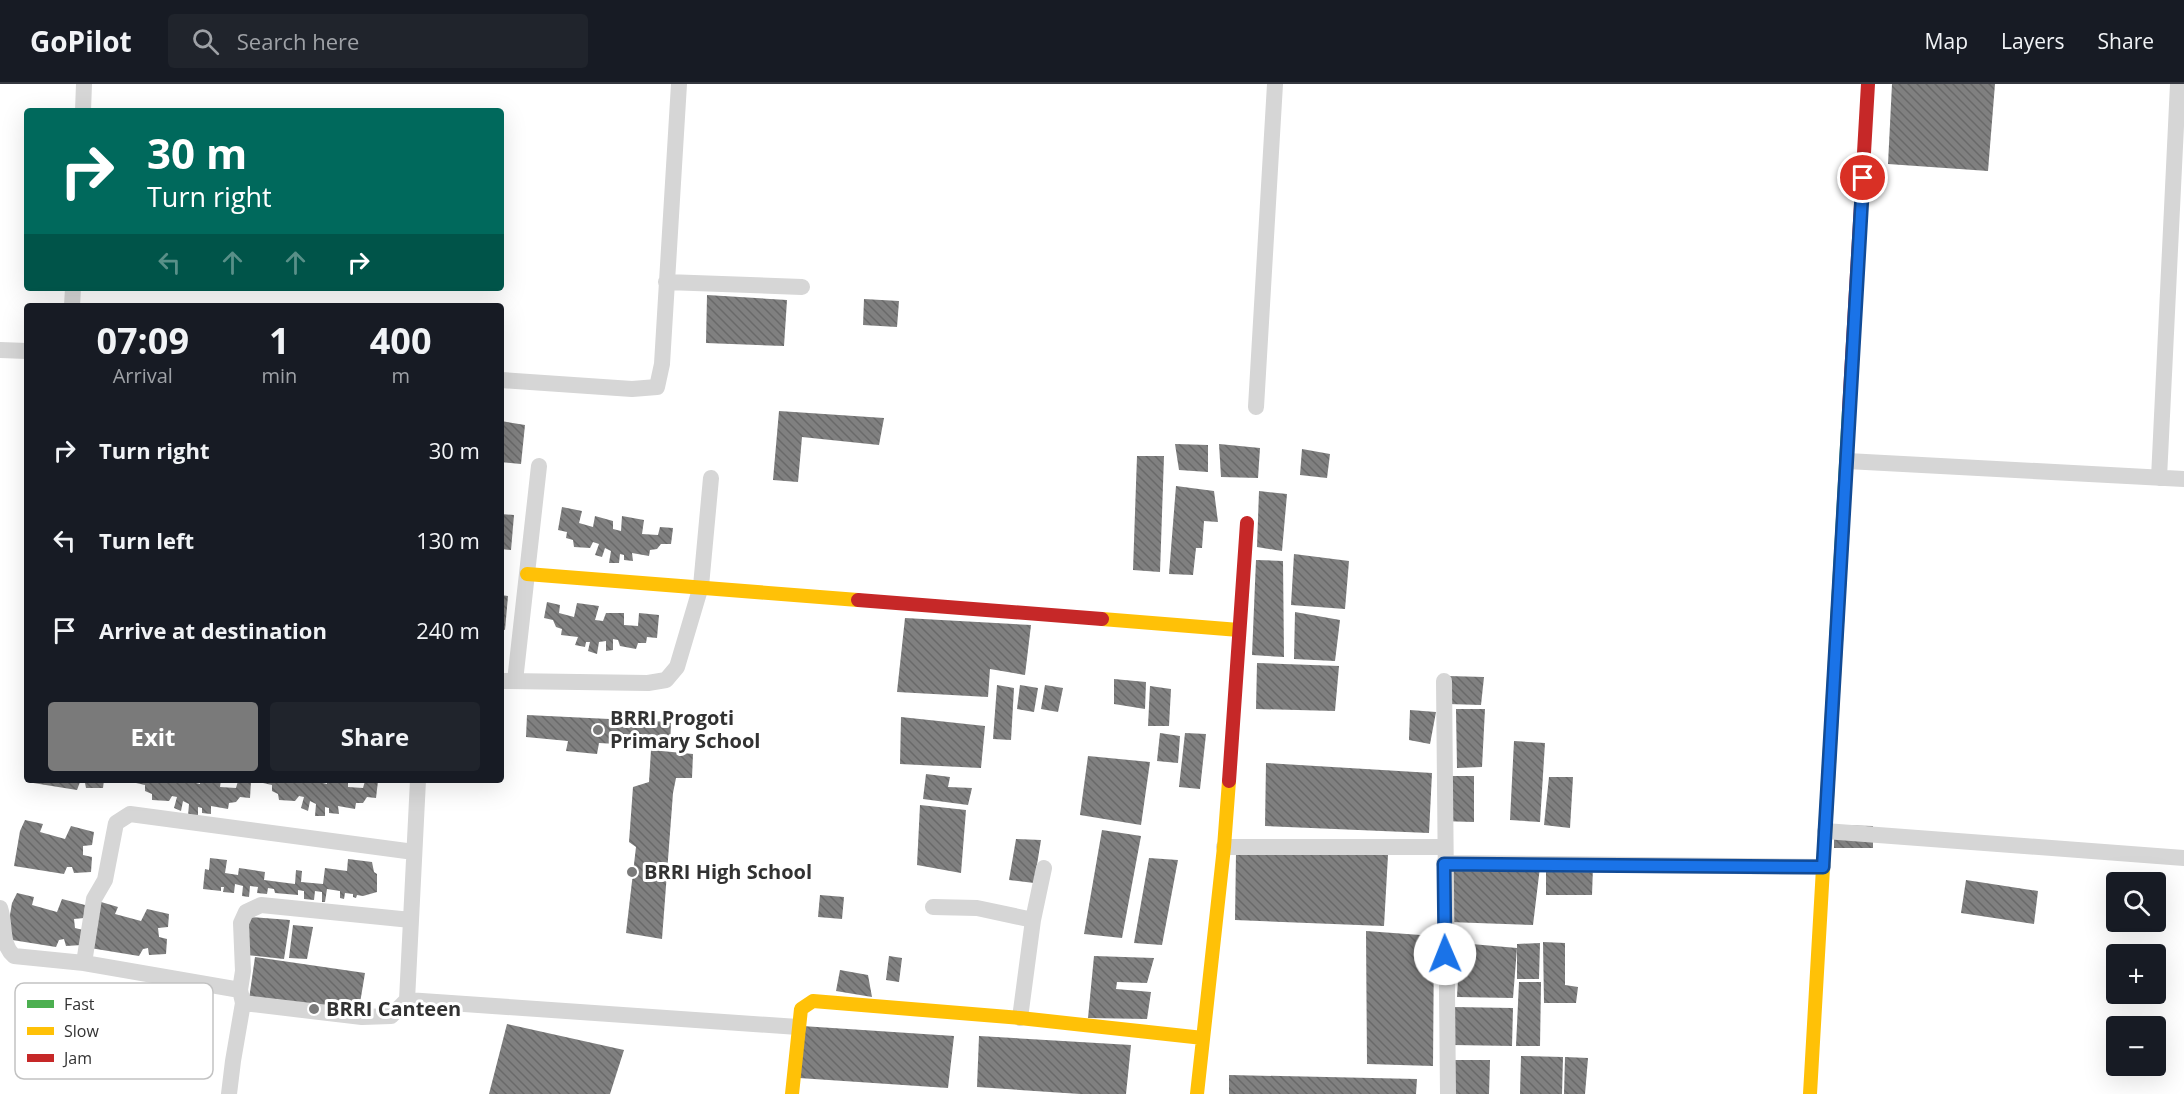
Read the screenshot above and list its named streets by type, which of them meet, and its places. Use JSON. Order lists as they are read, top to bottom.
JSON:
{
  "places": ["BRRI Progoti Primary School", "BRRI High School", "BRRI Canteen"],
  "legend": ["Fast", "Slow", "Jam"],
  "page": {
    "header": "GoPilot",
    "search": "Search here",
    "nav": ["Map", "Layers", "Share"],
    "turn": ["30 m", "Turn right"],
    "eta": [
      "07:09",
      "Arrival",
      "1",
      "min",
      "400",
      "m"
    ],
    "list": [
      {
        "name": "Turn right",
        "value": "30 m"
      },
      {
        "name": "Turn left",
        "value": "130 m"
      },
      {
        "name": "Arrive at destination",
        "value": "240 m"
      }
    ],
    "buttons": ["Exit", "Share"],
    "map_buttons": ["+", "−"]
  }
}
